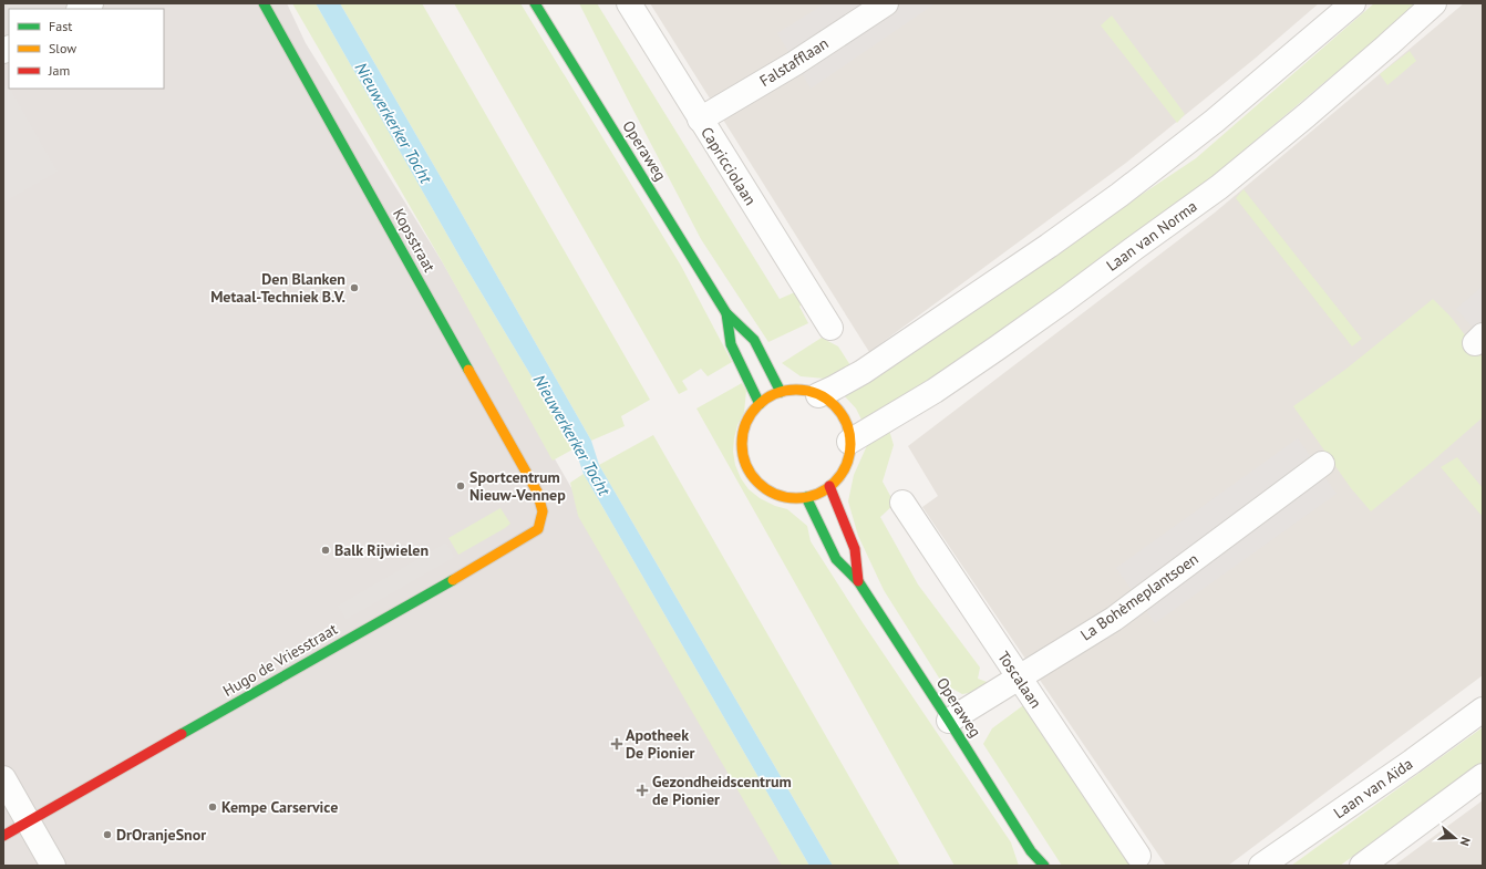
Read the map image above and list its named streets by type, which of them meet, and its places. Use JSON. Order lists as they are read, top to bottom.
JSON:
{
  "streets": {
    "main road": ["Operaweg", "Kopsstraat", "Hugo de Vriesstraat"],
    "street": [
      "Falstafflaan",
      "Capricciolaan",
      "Laan van Norma",
      "La Bohèmeplantsoen",
      "Toscalaan",
      "Laan van Aïda"
    ]
  },
  "crossings": [
    ["Falstafflaan", "Capricciolaan"],
    ["Operaweg", "Laan van Norma"],
    ["Operaweg", "La Bohèmeplantsoen"],
    ["Kopsstraat", "Hugo de Vriesstraat"],
    ["La Bohèmeplantsoen", "Toscalaan"]
  ],
  "water": ["Nieuwerkerker Tocht"],
  "places": {
    "other": [
      "Den Blanken Metaal-Techniek B.V.",
      "Sportcentrum Nieuw-Vennep",
      "Balk Rijwielen",
      "Kempe Carservice",
      "DrOranjeSnor"
    ],
    "health": ["Apotheek De Pionier", "Gezondheidscentrum de Pionier"]
  },
  "legend": ["Fast", "Slow", "Jam"],
  "north": "right"
}
